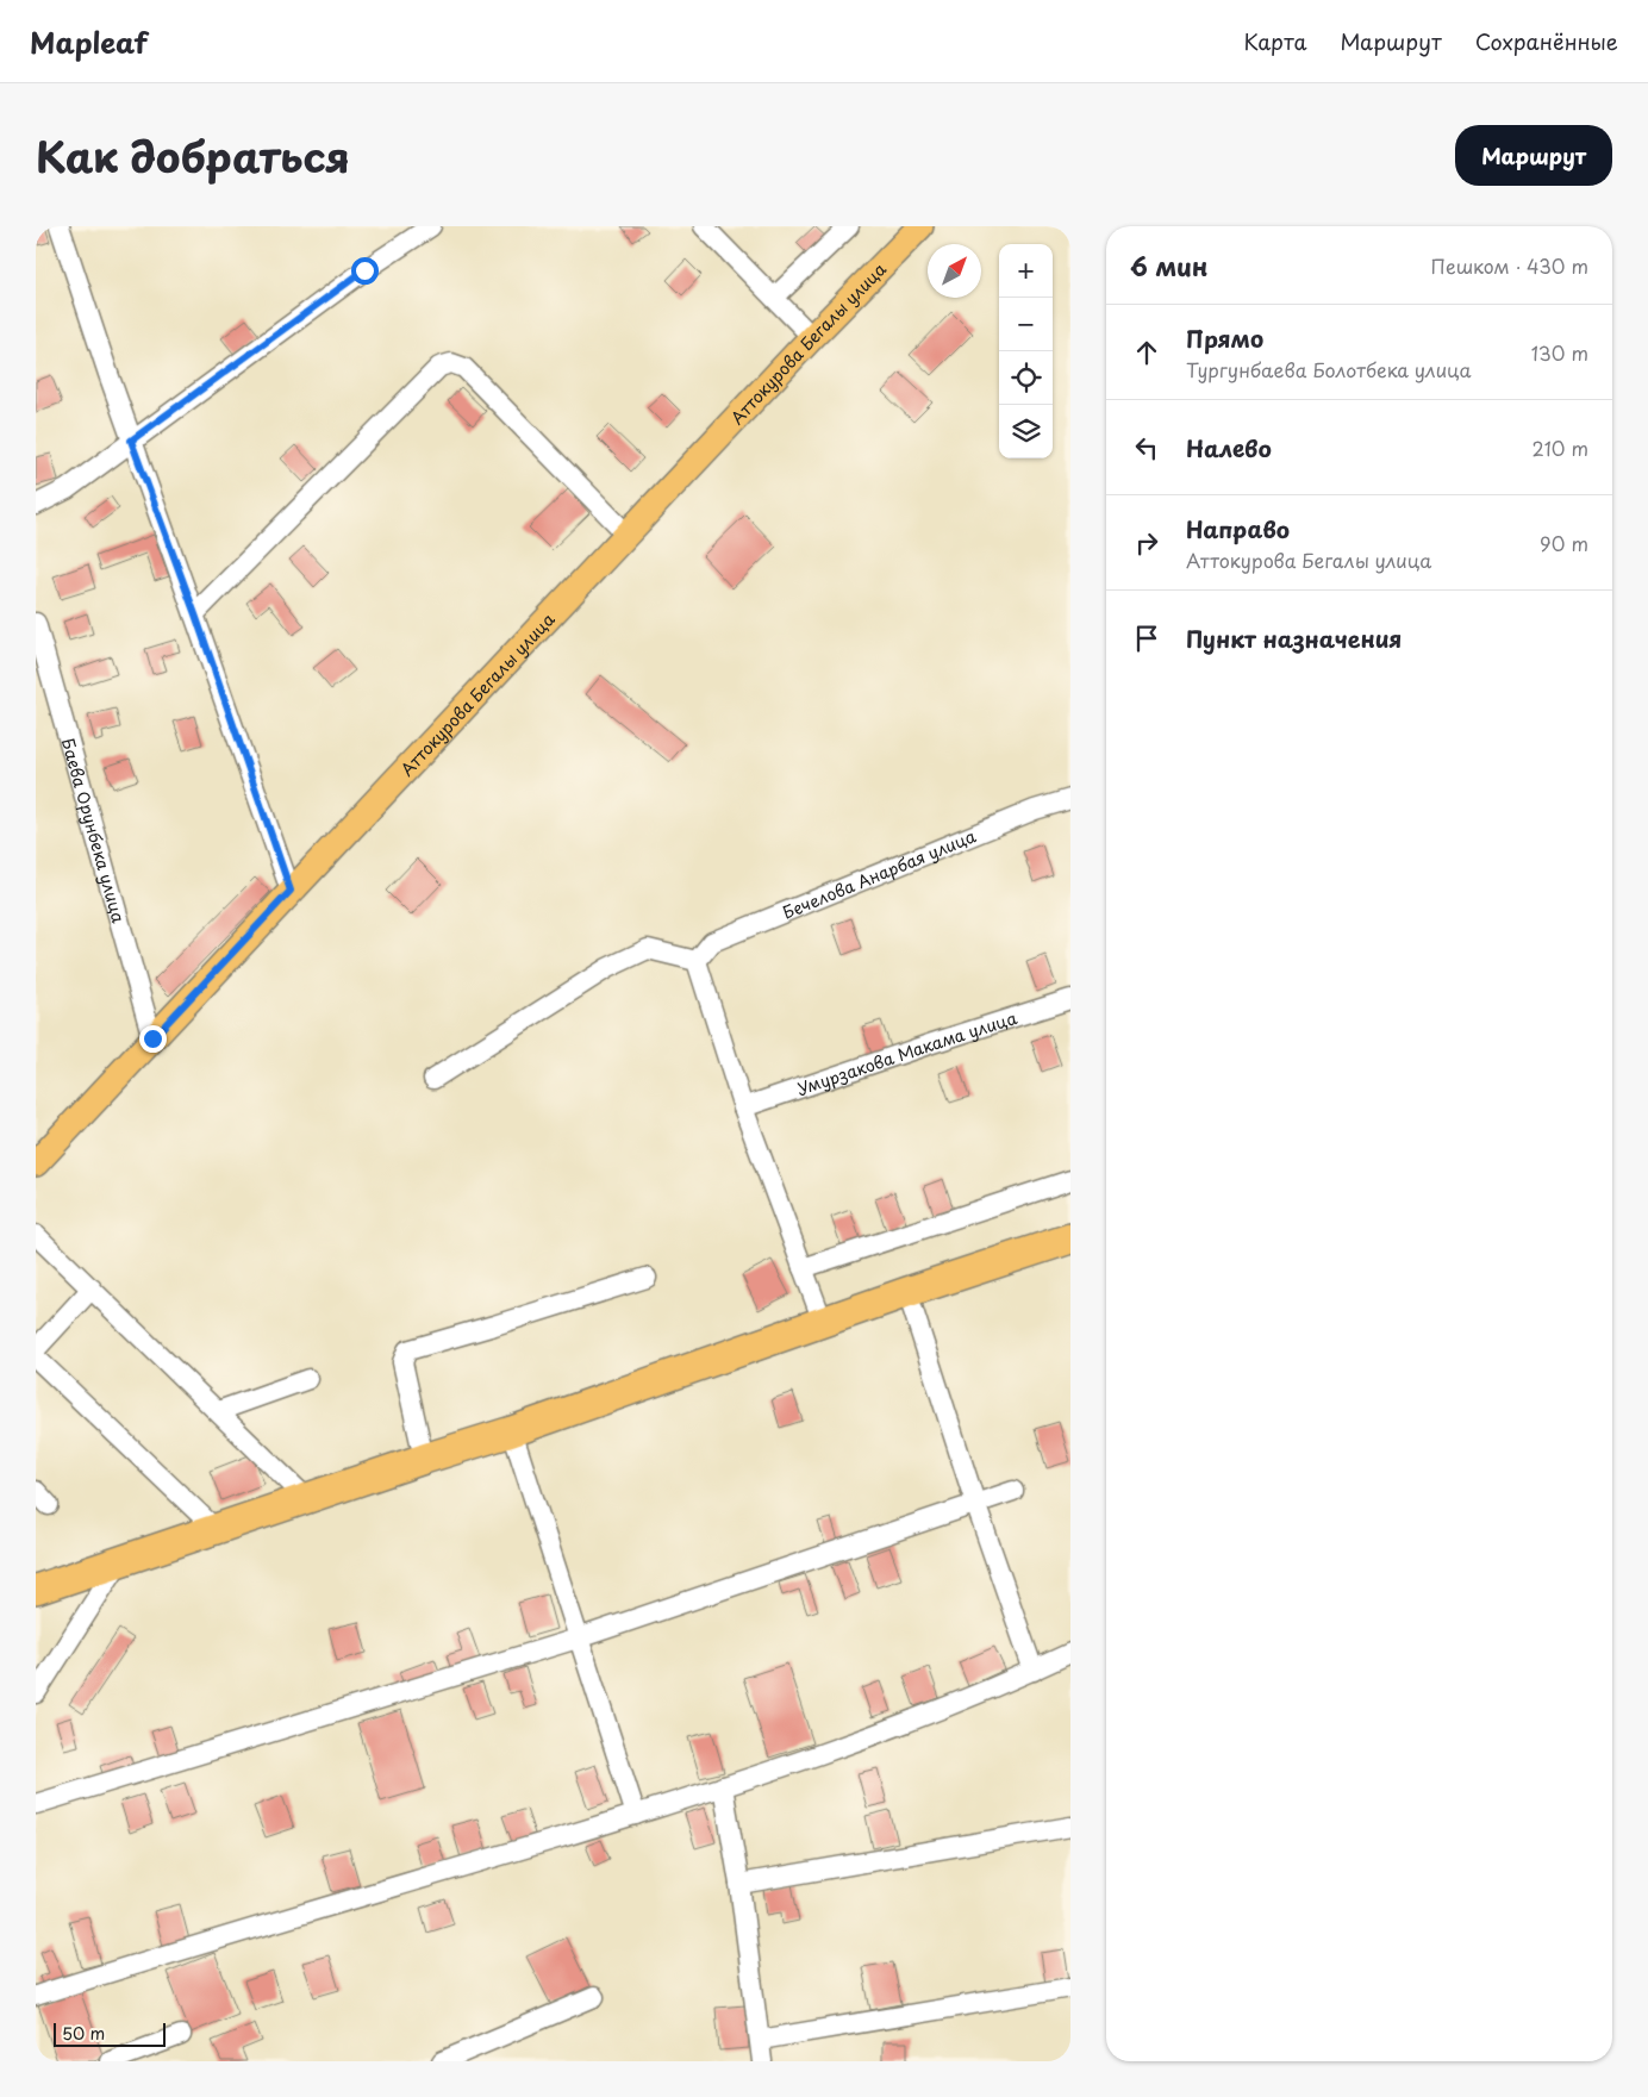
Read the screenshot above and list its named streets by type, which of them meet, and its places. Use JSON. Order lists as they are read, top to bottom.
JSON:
{
  "streets": {
    "main road": ["Аттокурова Бегалы улица"],
    "street": ["Баева Орунбека улица", "Бечелова Анарбая улица", "Умурзакова Макама улица"]
  },
  "crossings": [
    ["Аттокурова Бегалы улица", "Баева Орунбека улица"]
  ],
  "scale_bar": "50 m",
  "north": "top right",
  "page": {
    "header": "Mapleaf",
    "nav": ["Карта", "Маршрут", "Сохранённые"],
    "title": "Как добраться",
    "buttons": "Маршрут",
    "heading": ["6 мин", "Пешком · 430 m"],
    "map_buttons": ["+", "−"],
    "list": [
      ["Прямо", "Тургунбаева Болотбека улица", "130 m"],
      ["Налево", "210 m"],
      ["Направо", "Аттокурова Бегалы улица", "90 m"],
      "Пункт назначения"
    ],
    "scale": "50 m"
  }
}
